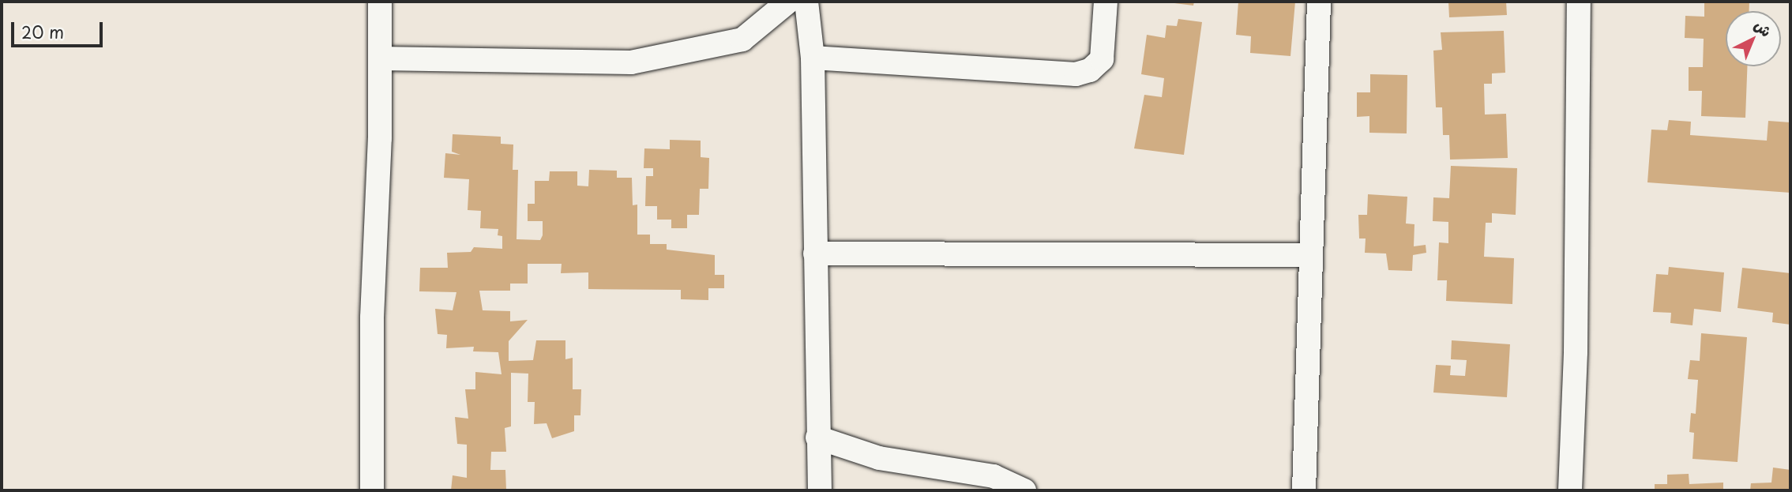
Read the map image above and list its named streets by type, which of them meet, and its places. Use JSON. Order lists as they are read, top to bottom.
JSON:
{
  "scale_bar": "20 m",
  "north": "top right"
}
